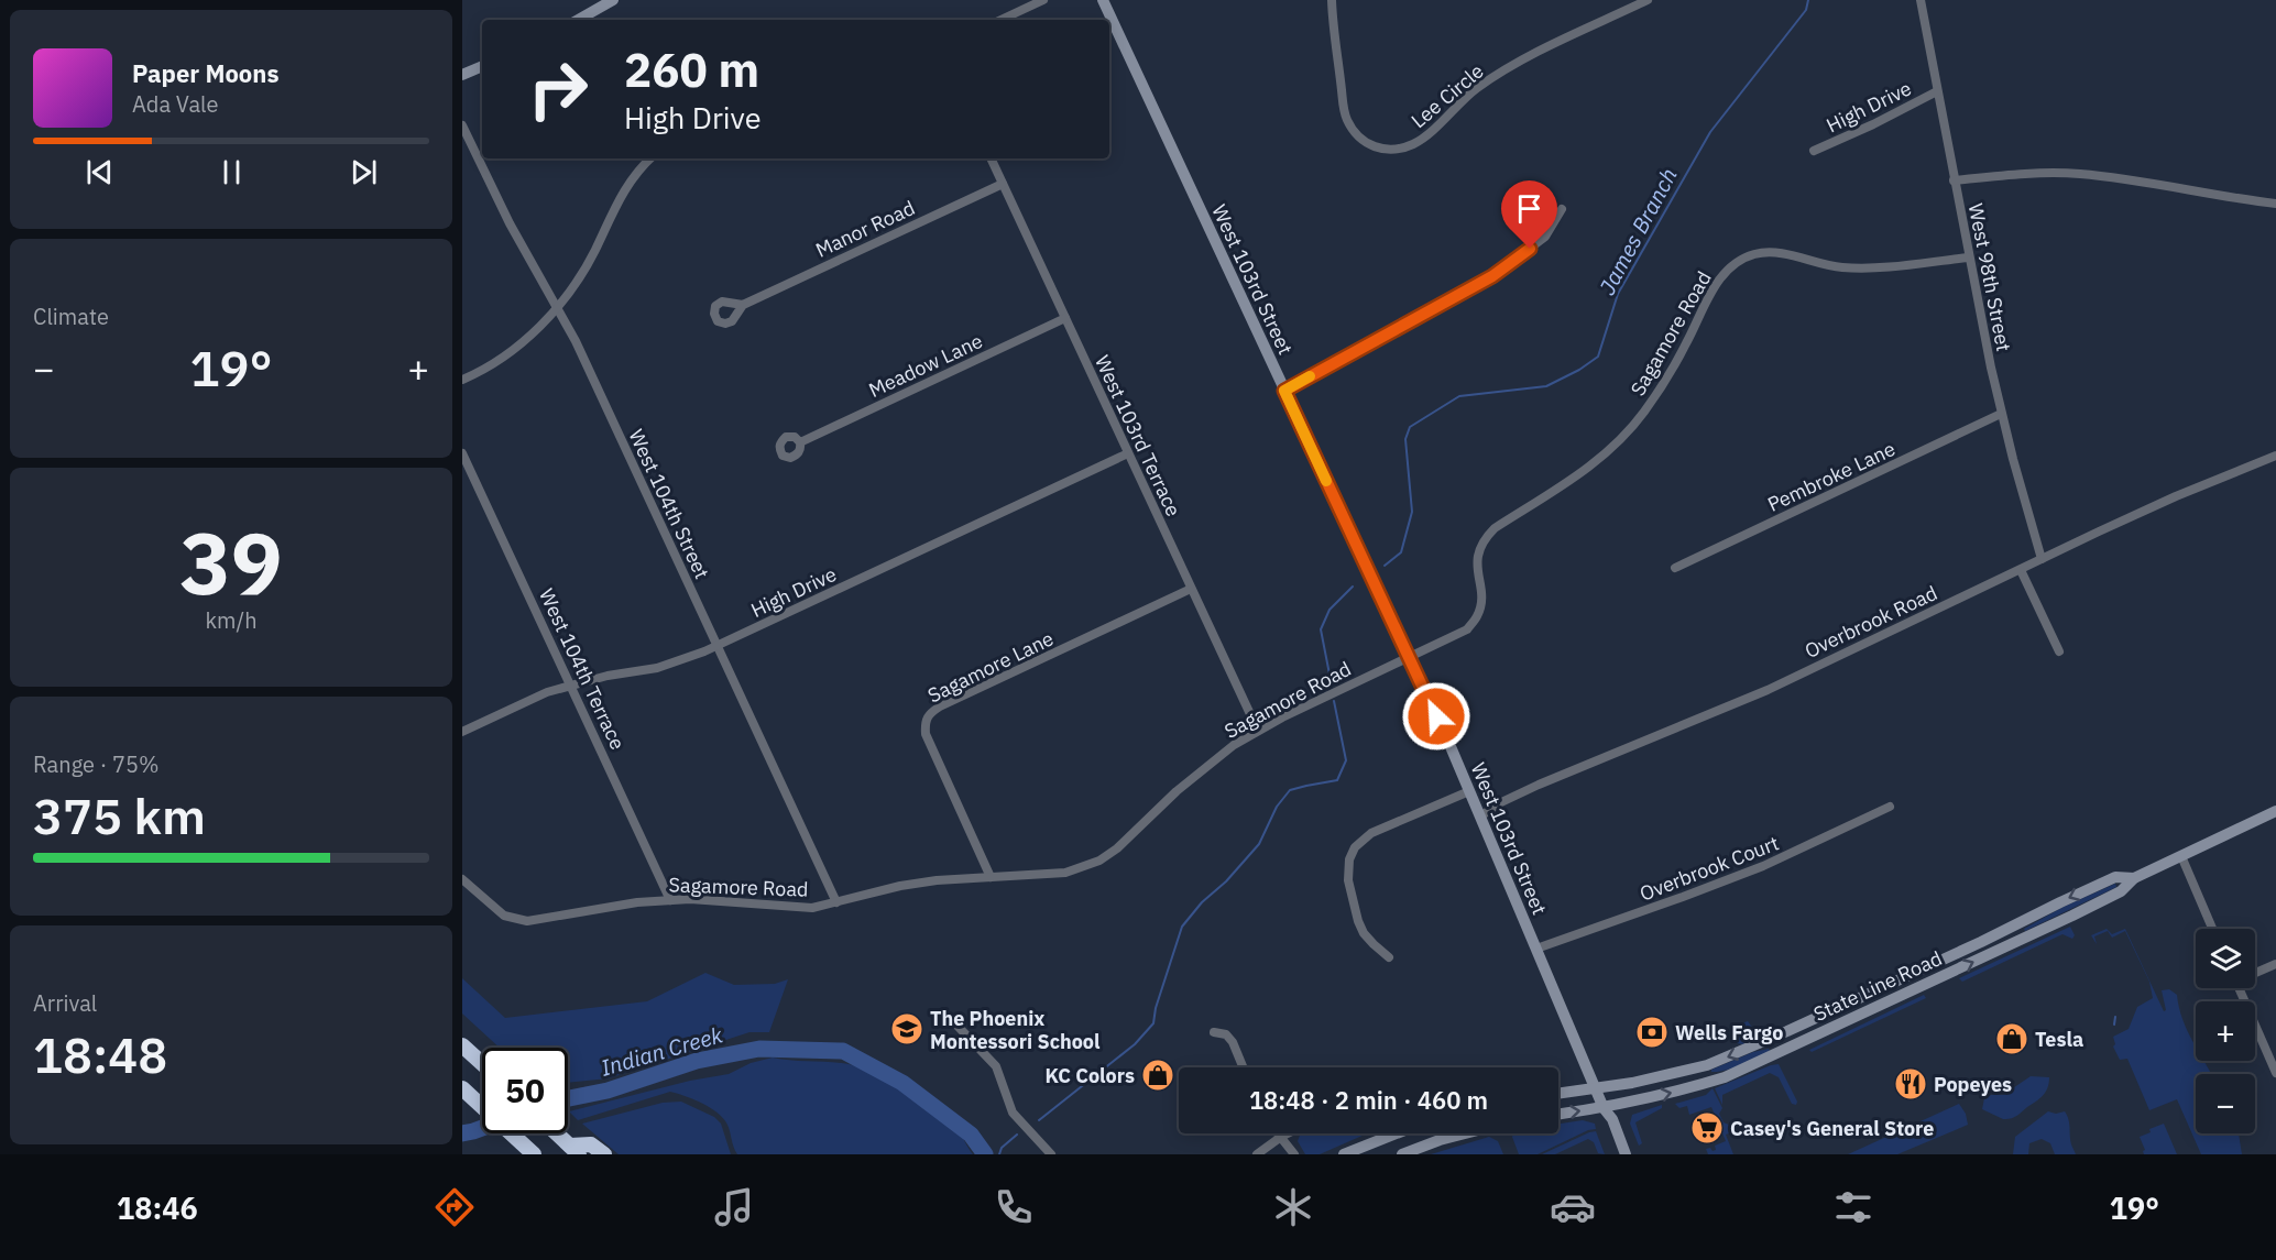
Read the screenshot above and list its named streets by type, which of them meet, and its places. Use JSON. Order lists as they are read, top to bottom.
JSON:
{
  "streets": {
    "main road": ["West 103rd Street", "State Line Road"],
    "street": [
      "Lee Circle",
      "High Drive",
      "Manor Road",
      "West 98th Street",
      "Sagamore Road",
      "Meadow Lane",
      "West 103rd Terrace",
      "Pembroke Lane",
      "West 104th Street",
      "Overbrook Road",
      "Sagamore Lane",
      "West 104th Terrace",
      "Overbrook Court"
    ]
  },
  "crossings": [
    ["High Drive", "West 98th Street"],
    ["High Drive", "West 103rd Terrace"],
    ["High Drive", "West 104th Street"],
    ["High Drive", "West 104th Terrace"],
    ["Manor Road", "West 103rd Terrace"],
    ["West 98th Street", "Sagamore Road"],
    ["West 98th Street", "Pembroke Lane"],
    ["West 98th Street", "Overbrook Road"],
    ["West 103rd Street", "Sagamore Road"],
    ["West 103rd Street", "Overbrook Road"],
    ["West 103rd Street", "Overbrook Court"],
    ["West 103rd Street", "State Line Road"],
    ["Sagamore Road", "West 103rd Terrace"],
    ["Sagamore Road", "West 104th Street"],
    ["Sagamore Road", "Sagamore Lane"],
    ["Sagamore Road", "West 104th Terrace"],
    ["Meadow Lane", "West 103rd Terrace"],
    ["West 103rd Terrace", "Sagamore Lane"]
  ],
  "water": ["James Branch", "Indian Creek"],
  "places": {
    "school or university": ["The Phoenix Montessori School"],
    "bank": ["Wells Fargo"],
    "shop": ["Tesla", "KC Colors"],
    "restaurant": ["Popeyes"],
    "supermarket": ["Casey's General Store"]
  },
  "page": {
    "turn": ["260 m", "High Drive"],
    "song": ["Paper Moons", "Ada Vale"],
    "tile": [
      "Climate",
      ["39", "km/h"],
      ["Range · 75%", "375 km"],
      ["Arrival", "18:48"]
    ],
    "heat": ["−", "19°", "+"],
    "map_buttons": ["+", "−"],
    "limit": "50",
    "trip": "18:48 · 2 min · 460 m",
    "tabs": ["18:46", "19°"]
  }
}
